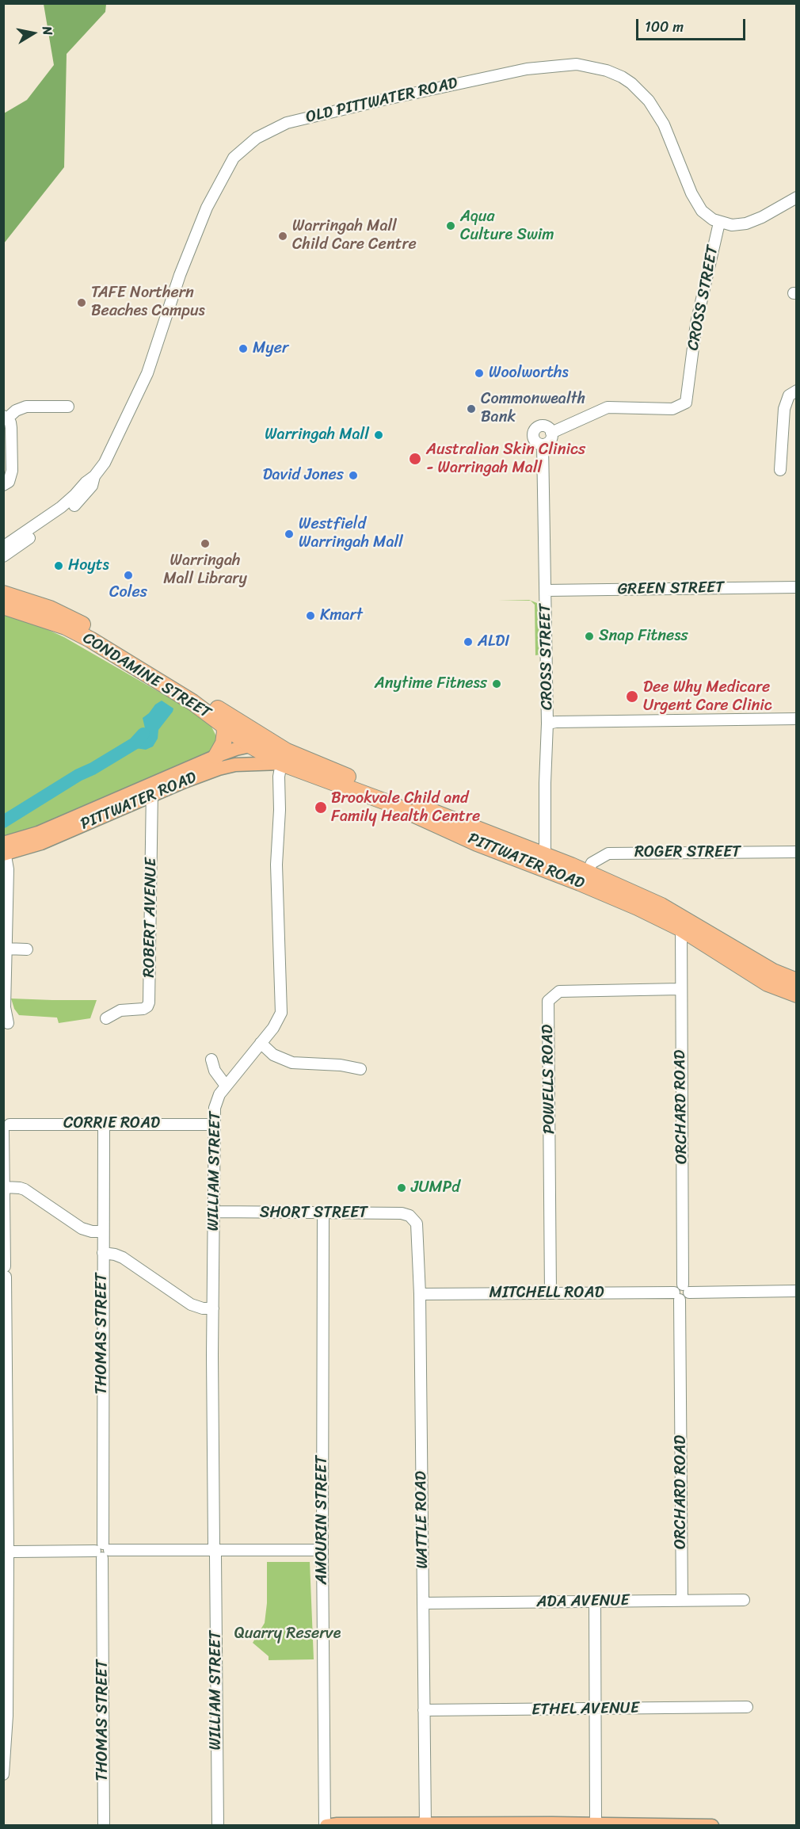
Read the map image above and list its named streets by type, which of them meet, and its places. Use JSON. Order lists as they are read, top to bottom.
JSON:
{
  "streets": {
    "highway": ["CONDAMINE STREET", "PITTWATER ROAD"],
    "street": [
      "OLD PITTWATER ROAD",
      "CROSS STREET",
      "GREEN STREET",
      "ROGER STREET",
      "ROBERT AVENUE",
      "POWELLS ROAD",
      "ORCHARD ROAD",
      "CORRIE ROAD",
      "WILLIAM STREET",
      "SHORT STREET",
      "MITCHELL ROAD",
      "THOMAS STREET",
      "AMOURIN STREET",
      "WATTLE ROAD",
      "ADA AVENUE",
      "ETHEL AVENUE"
    ]
  },
  "crossings": [
    ["OLD PITTWATER ROAD", "CROSS STREET"],
    ["CROSS STREET", "GREEN STREET"],
    ["CROSS STREET", "PITTWATER ROAD"],
    ["CONDAMINE STREET", "PITTWATER ROAD"],
    ["CONDAMINE STREET", "WILLIAM STREET"],
    ["PITTWATER ROAD", "ROGER STREET"],
    ["PITTWATER ROAD", "ROBERT AVENUE"],
    ["PITTWATER ROAD", "ORCHARD ROAD"],
    ["PITTWATER ROAD", "WILLIAM STREET"],
    ["POWELLS ROAD", "ORCHARD ROAD"],
    ["POWELLS ROAD", "MITCHELL ROAD"],
    ["ORCHARD ROAD", "MITCHELL ROAD"],
    ["ORCHARD ROAD", "ADA AVENUE"],
    ["CORRIE ROAD", "WILLIAM STREET"],
    ["CORRIE ROAD", "THOMAS STREET"],
    ["WILLIAM STREET", "SHORT STREET"],
    ["SHORT STREET", "AMOURIN STREET"],
    ["SHORT STREET", "WATTLE ROAD"],
    ["MITCHELL ROAD", "WATTLE ROAD"],
    ["WATTLE ROAD", "ADA AVENUE"],
    ["WATTLE ROAD", "ETHEL AVENUE"]
  ],
  "parks": ["Quarry Reserve"],
  "places": [
    "Aqua Culture Swim",
    "Warringah Mall Child Care Centre",
    "TAFE Northern Beaches Campus",
    "Myer",
    "Woolworths",
    "Commonwealth Bank",
    "Warringah Mall",
    "Australian Skin Clinics - Warringah Mall",
    "David Jones",
    "Westfield Warringah Mall",
    "Warringah Mall Library",
    "Hoyts",
    "Coles",
    "Kmart",
    "Snap Fitness",
    "ALDI",
    "Anytime Fitness",
    "Dee Why Medicare Urgent Care Clinic",
    "Brookvale Child and Family Health Centre",
    "JUMPd"
  ],
  "scale_bar": "100 m",
  "north": "right"
}
